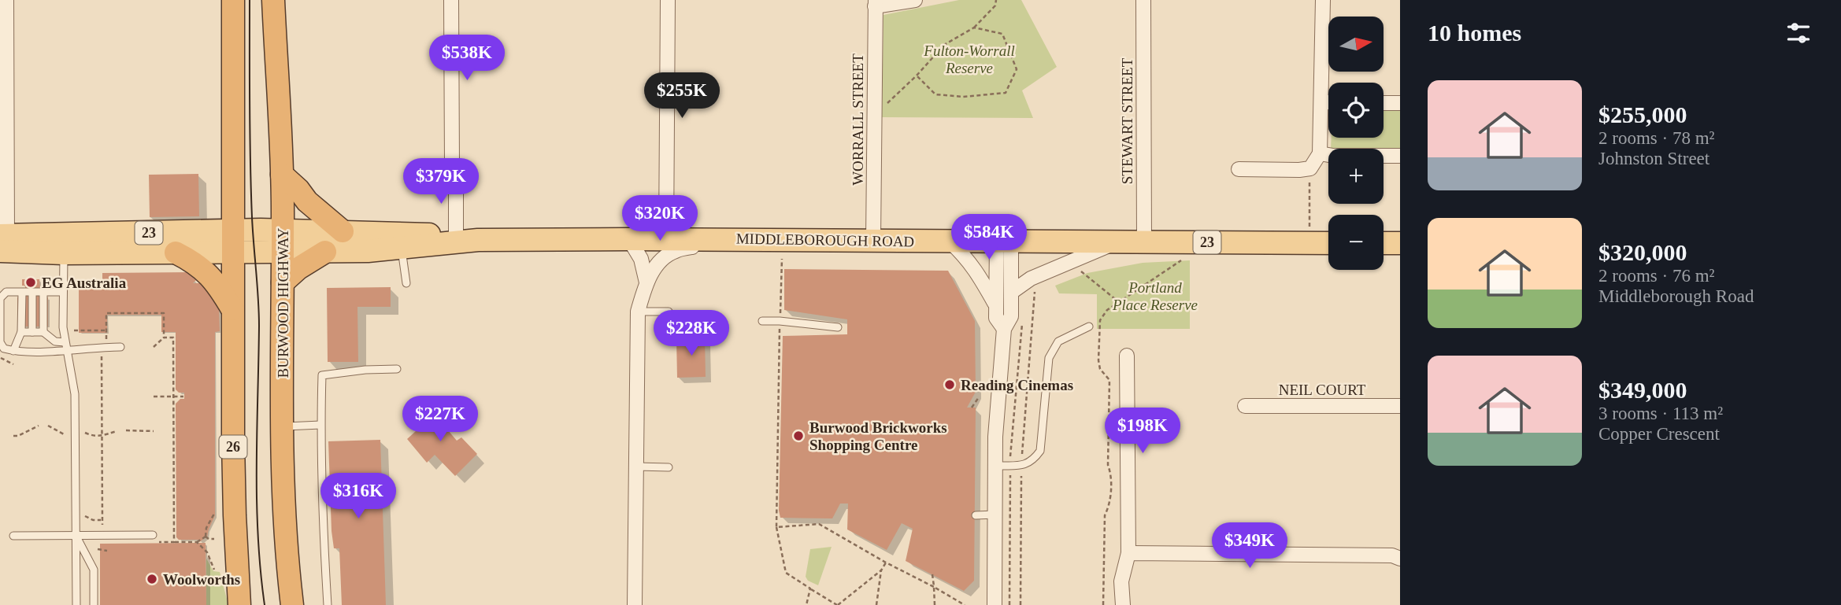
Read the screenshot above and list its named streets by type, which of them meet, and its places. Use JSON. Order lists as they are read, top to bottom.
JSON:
{
  "streets": {
    "highway": ["BURWOOD HIGHWAY", "26"],
    "main road": ["23", "MIDDLEBOROUGH ROAD"],
    "street": ["WORRALL STREET", "STEWART STREET", "NEIL COURT"]
  },
  "crossings": [
    ["WORRALL STREET", "MIDDLEBOROUGH ROAD"],
    ["STEWART STREET", "MIDDLEBOROUGH ROAD"],
    ["MIDDLEBOROUGH ROAD", "BURWOOD HIGHWAY"],
    ["MIDDLEBOROUGH ROAD", "26"]
  ],
  "parks": ["Fulton-Worrall Reserve", "Portland Place Reserve"],
  "places": [
    "EG Australia",
    "Reading Cinemas",
    "Burwood Brickworks Shopping Centre",
    "Woolworths"
  ],
  "north": "right",
  "page": {
    "heading": "10 homes",
    "map_buttons": ["+", "−"],
    "price": [
      "$538K",
      "$255K",
      "$379K",
      "$320K",
      "$584K",
      "$228K",
      "$227K",
      "$198K",
      "$316K",
      "$349K"
    ],
    "list": [
      {
        "name": "$255,000",
        "note": "2 rooms · 78 m² · Johnston Street"
      },
      {
        "name": "$320,000",
        "note": "2 rooms · 76 m² · Middleborough Road"
      },
      {
        "name": "$349,000",
        "note": "3 rooms · 113 m² · Copper Crescent"
      }
    ]
  }
}
